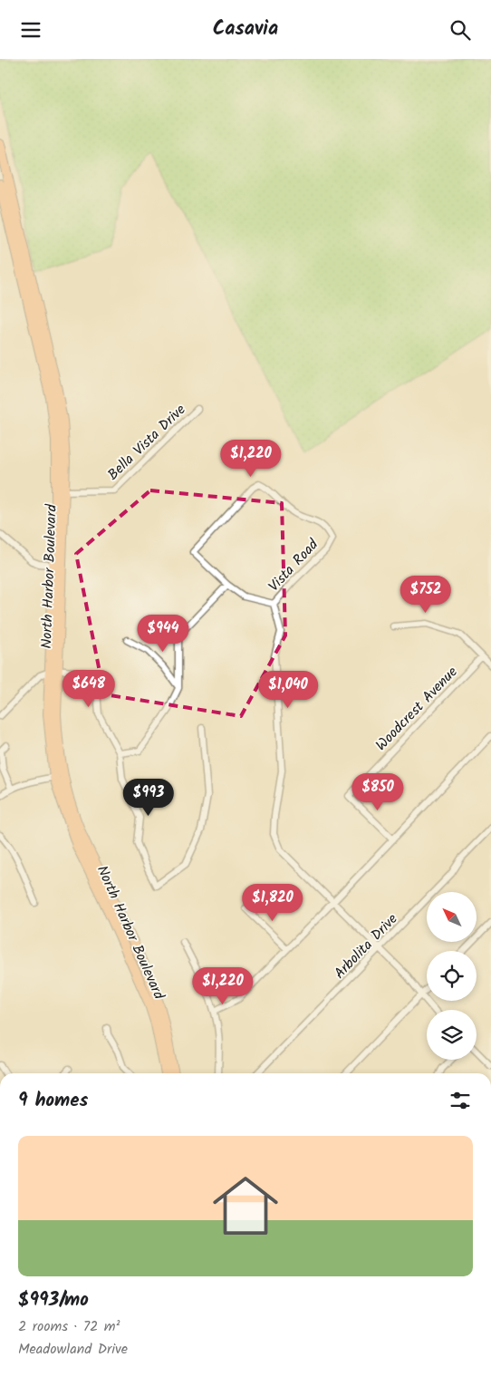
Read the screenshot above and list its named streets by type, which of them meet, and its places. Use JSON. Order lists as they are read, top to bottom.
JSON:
{
  "streets": {
    "main road": ["North Harbor Boulevard"],
    "street": [
      "Bella Vista Drive",
      "Vista Road",
      "Woodcrest Avenue",
      "Arbolita Drive"
    ]
  },
  "crossings": [
    ["Bella Vista Drive", "North Harbor Boulevard"]
  ],
  "north": "top left",
  "page": {
    "header": "Casavia",
    "price": [
      "$1,220",
      "$752",
      "$944",
      "$648",
      "$1,040",
      "$850",
      "$993",
      "$1,820",
      "$1,220"
    ],
    "heading": "9 homes",
    "list": [
      {
        "name": "$993/mo",
        "note": "2 rooms · 72 m² · Meadowland Drive"
      }
    ]
  }
}
